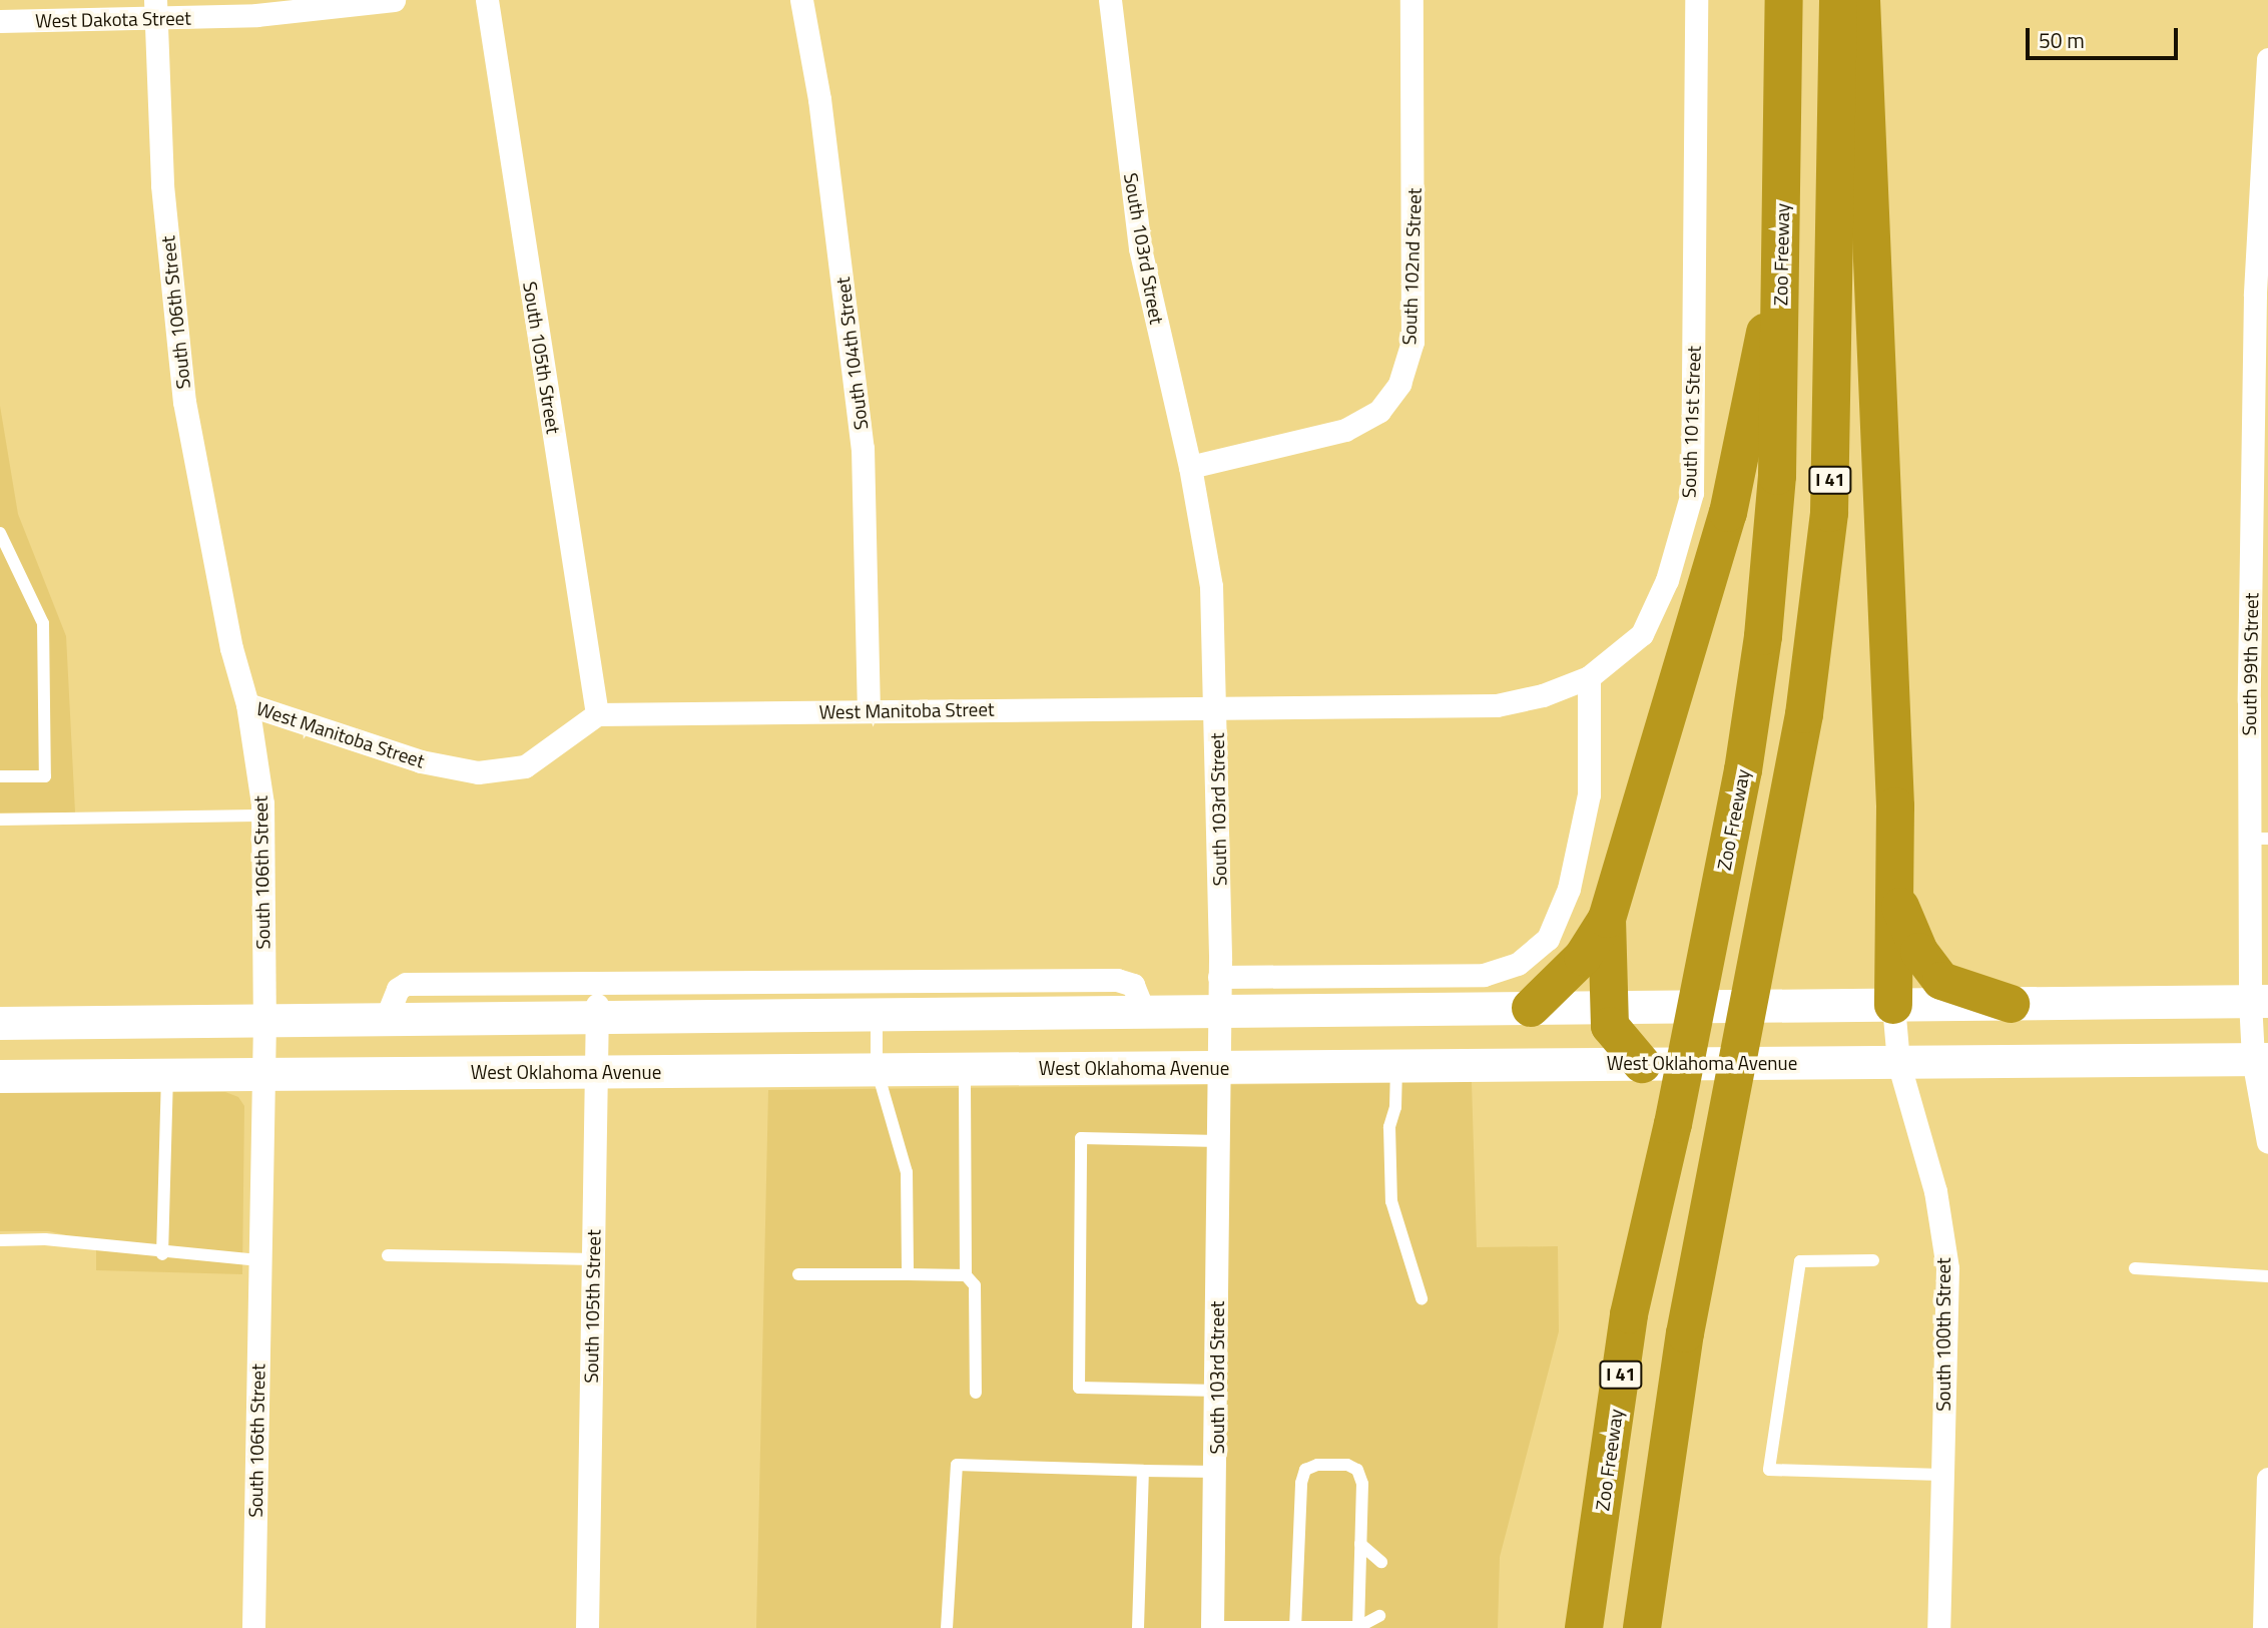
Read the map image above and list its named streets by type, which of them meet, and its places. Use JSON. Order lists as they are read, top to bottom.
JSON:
{
  "streets": {
    "highway": ["Zoo Freeway", "I 41"],
    "main road": ["West Oklahoma Avenue"],
    "street": [
      "West Dakota Street",
      "South 103rd Street",
      "South 102nd Street",
      "South 106th Street",
      "South 104th Street",
      "South 105th Street",
      "South 101st Street",
      "South 99th Street",
      "West Manitoba Street",
      "South 100th Street"
    ]
  },
  "crossings": [
    ["West Dakota Street", "South 106th Street"],
    ["South 103rd Street", "South 102nd Street"],
    ["South 103rd Street", "West Manitoba Street"],
    ["South 103rd Street", "West Oklahoma Avenue"],
    ["South 106th Street", "West Manitoba Street"],
    ["South 106th Street", "West Oklahoma Avenue"],
    ["South 104th Street", "West Manitoba Street"],
    ["South 105th Street", "West Manitoba Street"],
    ["South 105th Street", "West Oklahoma Avenue"],
    ["South 101st Street", "West Manitoba Street"],
    ["South 99th Street", "West Oklahoma Avenue"],
    ["West Oklahoma Avenue", "South 100th Street"]
  ],
  "scale_bar": "50 m"
}
